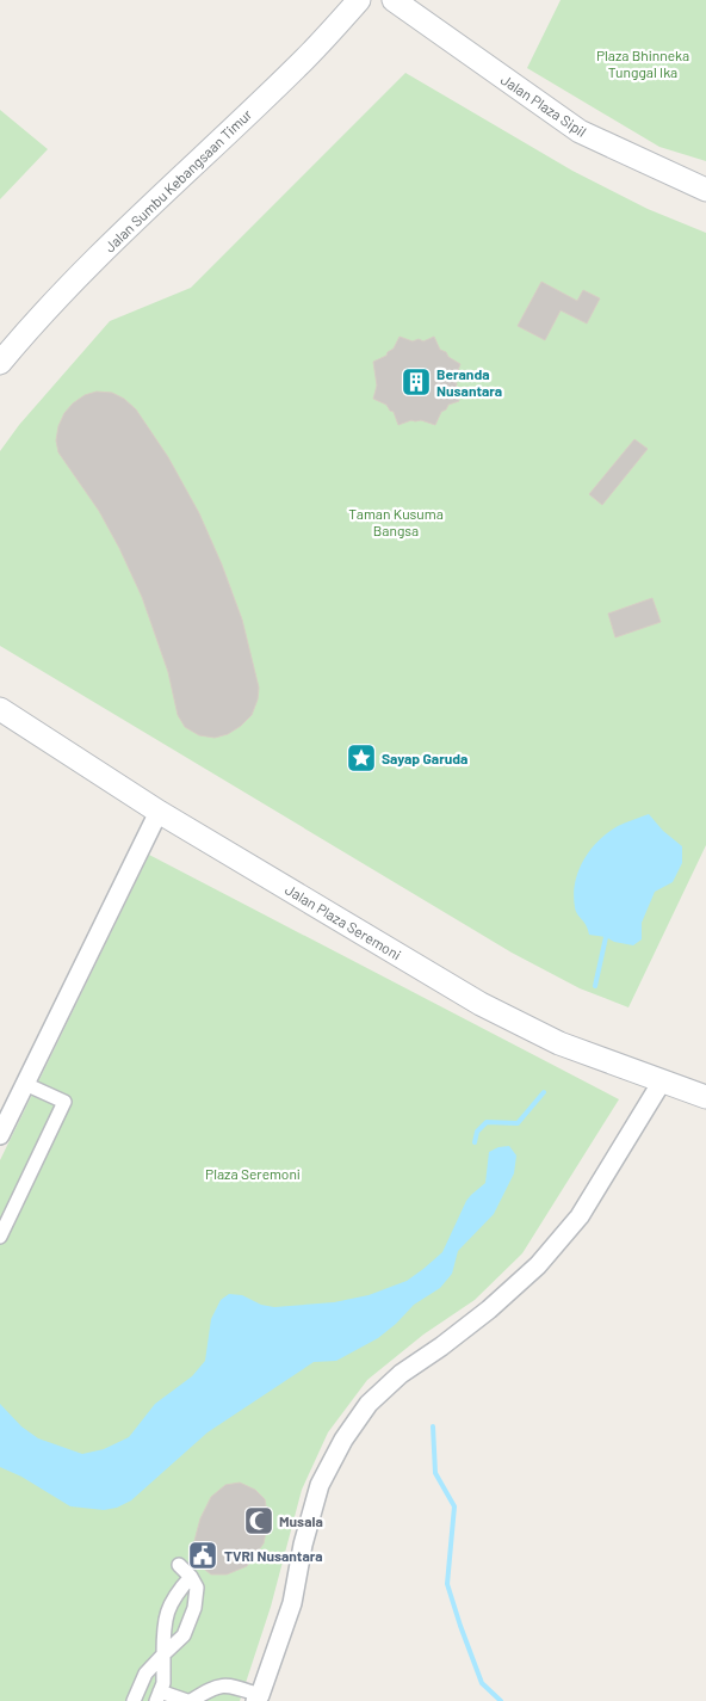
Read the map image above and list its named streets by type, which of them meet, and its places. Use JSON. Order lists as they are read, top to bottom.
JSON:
{
  "streets": {
    "street": ["Jalan Plaza Sipil", "Jalan Sumbu Kebangsaan Timur", "Jalan Plaza Seremoni"]
  },
  "parks": ["Plaza Bhinneka Tunggal Ika", "Taman Kusuma Bangsa", "Plaza Seremoni"],
  "places": {
    "building": ["Beranda Nusantara"],
    "place": ["Sayap Garuda"],
    "mosque": ["Musala"],
    "public building": ["TVRI Nusantara"]
  }
}
